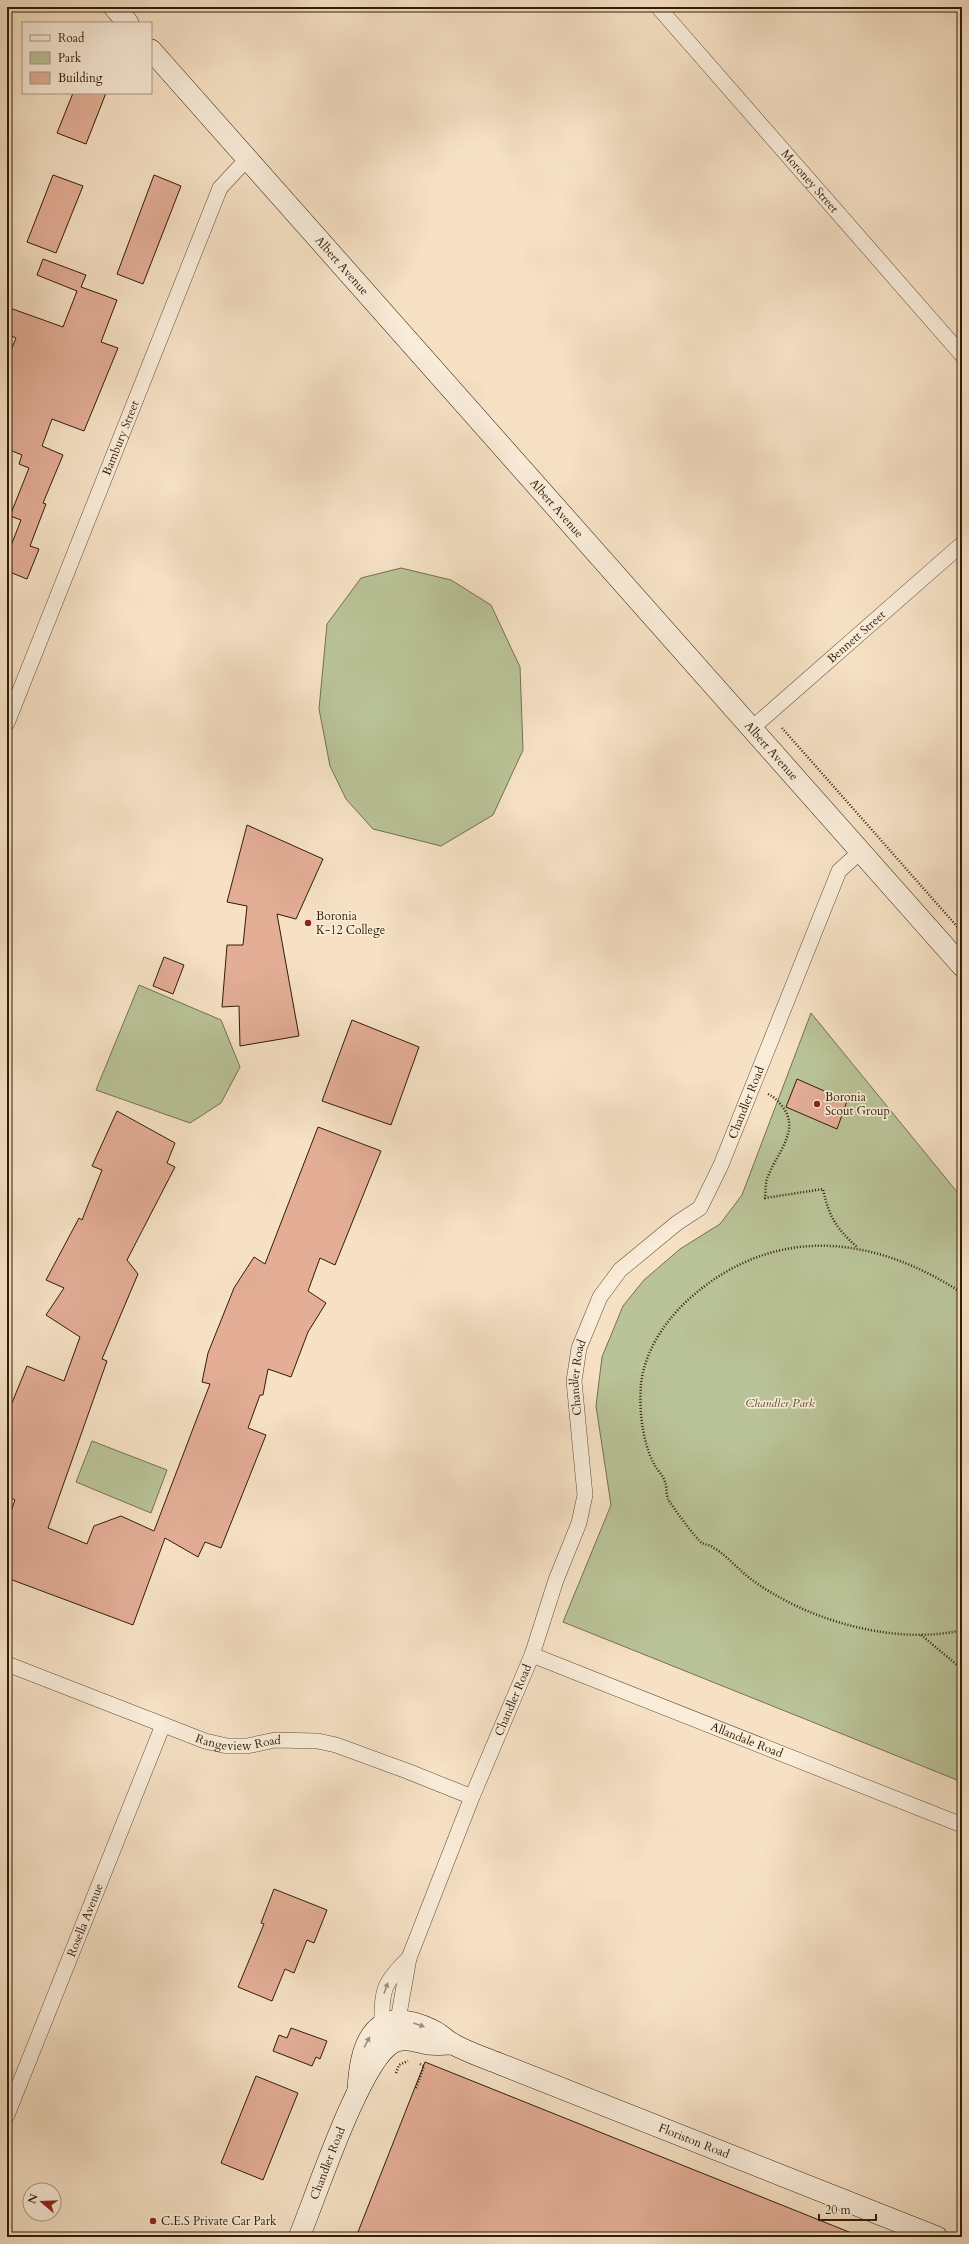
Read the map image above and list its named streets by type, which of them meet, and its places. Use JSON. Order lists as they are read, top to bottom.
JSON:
{
  "streets": {
    "main road": ["Albert Avenue", "Chandler Road", "Floriston Road"],
    "street": [
      "Moroney Street",
      "Bambury Street",
      "Bennett Street",
      "Rangeview Road",
      "Allandale Road",
      "Rosella Avenue"
    ]
  },
  "crossings": [
    ["Albert Avenue", "Bambury Street"],
    ["Albert Avenue", "Bennett Street"],
    ["Albert Avenue", "Chandler Road"],
    ["Chandler Road", "Rangeview Road"],
    ["Chandler Road", "Allandale Road"],
    ["Chandler Road", "Floriston Road"],
    ["Rangeview Road", "Rosella Avenue"]
  ],
  "parks": ["Chandler Park"],
  "places": ["Boronia K-12 College", "Boronia Scout Group", "C.E.S Private Car Park"],
  "legend": ["Road", "Park", "Building"],
  "scale_bar": "20 m",
  "north": "left"
}
